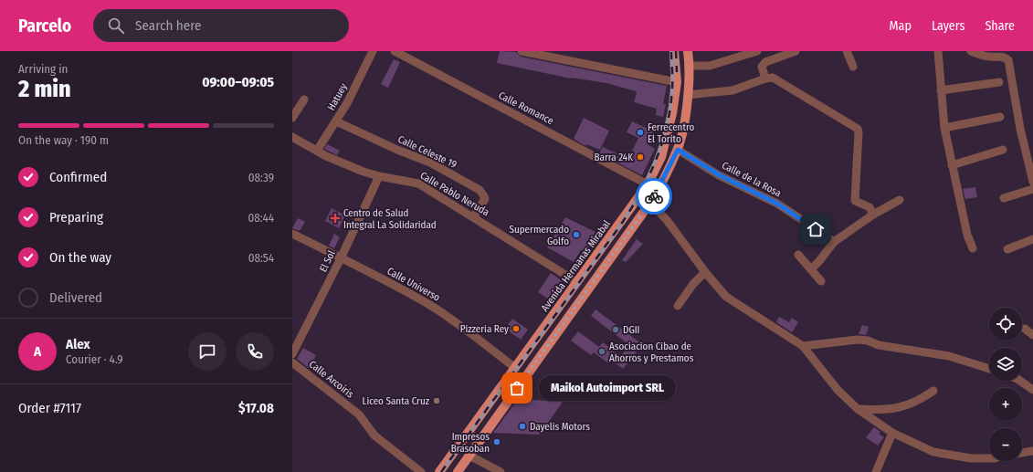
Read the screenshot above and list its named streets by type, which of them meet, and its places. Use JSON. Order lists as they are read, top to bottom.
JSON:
{
  "streets": {
    "main road": ["Avenida Hermanas Mirabal"],
    "street": [
      "Hatuey",
      "Calle Romance",
      "Calle Celeste 19",
      "Calle de la Rosa",
      "Calle Pablo Neruda",
      "El Sol",
      "Calle Universo",
      "Calle Arcoiris"
    ]
  },
  "crossings": [
    ["Hatuey", "Calle Celeste 19"],
    ["Hatuey", "Calle Pablo Neruda"],
    ["Calle Romance", "Avenida Hermanas Mirabal"],
    ["Calle Celeste 19", "Calle Pablo Neruda"],
    ["Calle Pablo Neruda", "El Sol"],
    ["Calle Pablo Neruda", "Avenida Hermanas Mirabal"],
    ["El Sol", "Calle Universo"],
    ["Avenida Hermanas Mirabal", "Calle Universo"]
  ],
  "places": {
    "other": [
      "Ferrecentro El Torito",
      "Barra 24K",
      "Supermercado Golfo",
      "Pizzeria Rey",
      "DGII",
      "Asociacion Cibao de Ahorros y Prestamos",
      "Maikol Autoimport SRL",
      "Liceo Santa Cruz",
      "Dayelis Motors",
      "Impresos Brasoban"
    ],
    "health": ["Centro de Salud Integral La Solidaridad"]
  },
  "page": {
    "header": "Parcelo",
    "search": "Search here",
    "nav": ["Map", "Layers", "Share"],
    "heading": ["2 min", "Arriving in", "09:00–09:05"],
    "panel": [
      "Alex",
      "Courier · 4.9",
      "Order #7117",
      "$17.08"
    ],
    "bar": "On the way · 190 m",
    "list": [
      ["Confirmed", "08:39"],
      ["Preparing", "08:44"],
      ["On the way", "08:54"],
      "Delivered"
    ],
    "map_buttons": ["+", "−"],
    "round": "A",
    "bubble": "Maikol Autoimport SRL"
  }
}
